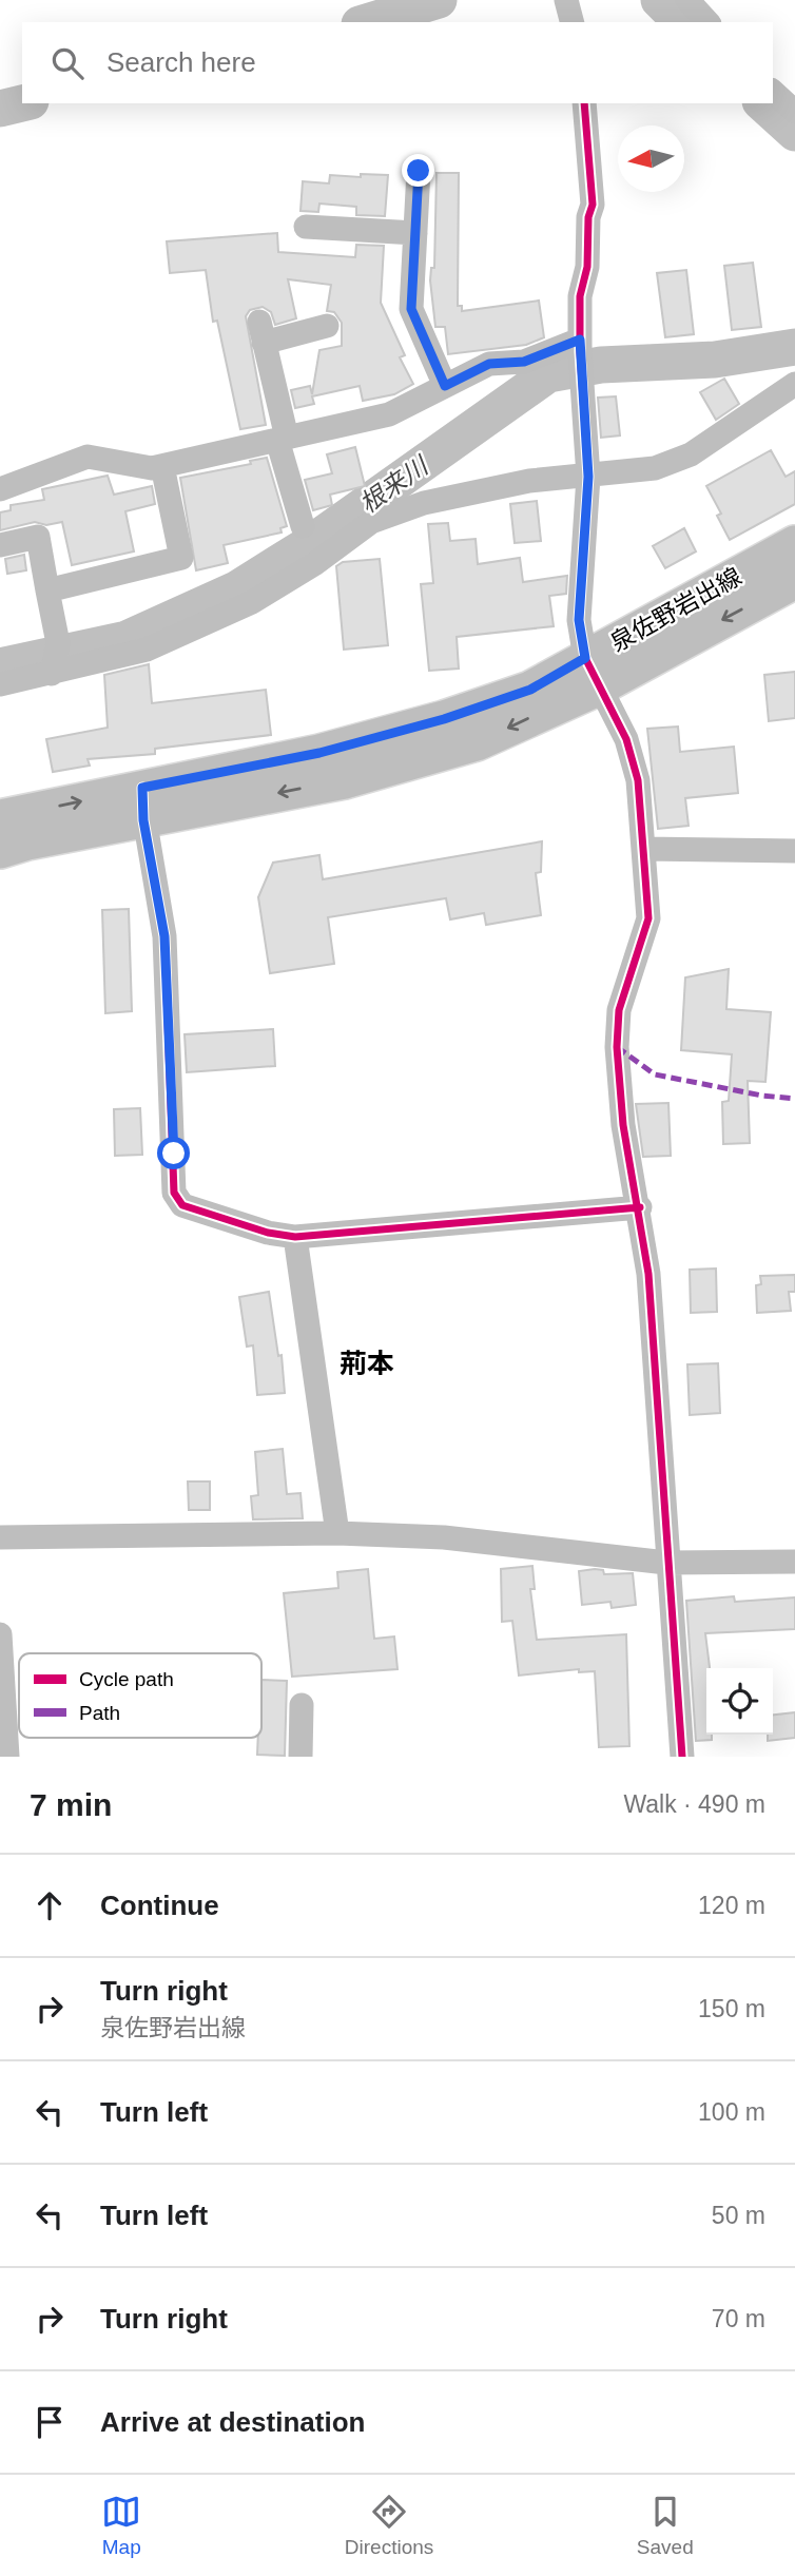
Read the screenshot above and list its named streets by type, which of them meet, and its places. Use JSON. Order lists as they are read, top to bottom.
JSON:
{
  "streets": {
    "main road": ["泉佐野岩出線"]
  },
  "districts": ["荊本"],
  "water": ["根来川"],
  "legend": ["Cycle path", "Path"],
  "north": "left",
  "page": {
    "search": "Search here",
    "heading": ["7 min", "Walk · 490 m"],
    "list": [
      ["Continue", "120 m"],
      ["Turn right", "泉佐野岩出線", "150 m"],
      ["Turn left", "100 m"],
      ["Turn left", "50 m"],
      ["Turn right", "70 m"],
      "Arrive at destination"
    ],
    "nav": ["Map", "Directions", "Saved"]
  }
}
